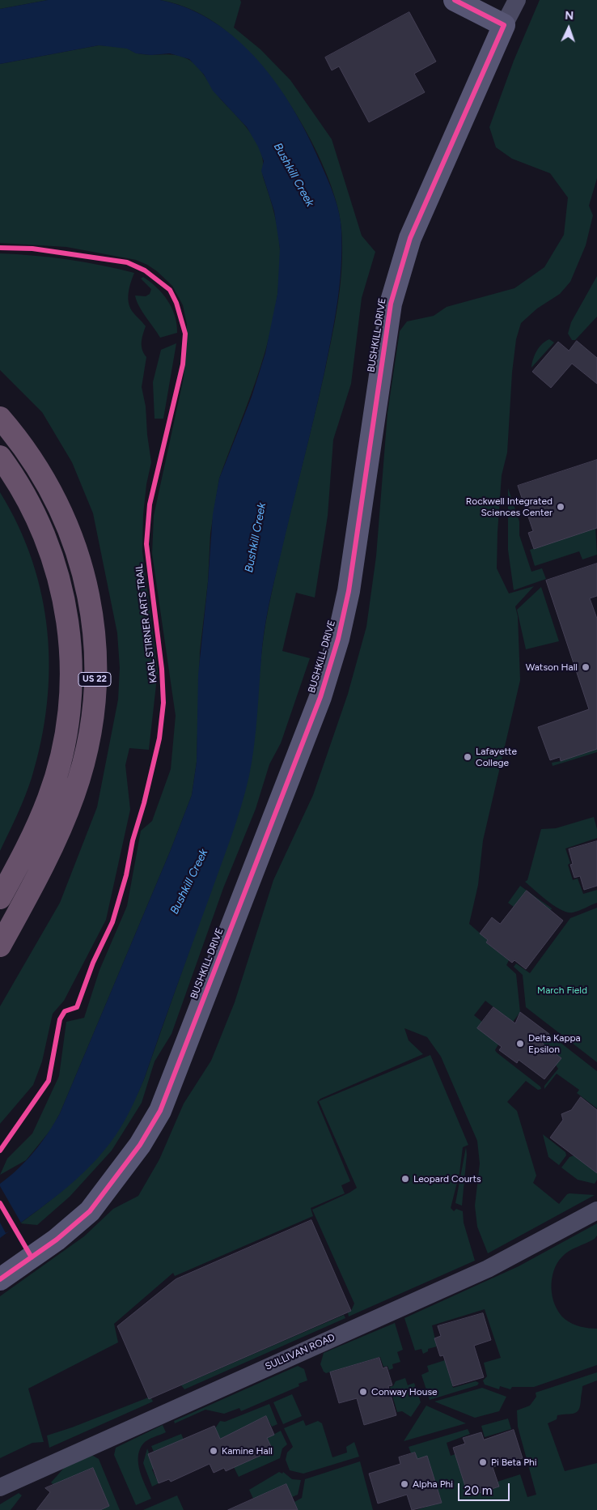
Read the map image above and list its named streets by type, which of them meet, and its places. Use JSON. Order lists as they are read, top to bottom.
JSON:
{
  "streets": {
    "highway": ["US 22"],
    "street": ["BUSHKILL DRIVE", "SULLIVAN ROAD"],
    "cycle path": ["KARL STIRNER ARTS TRAIL"]
  },
  "water": ["Bushkill Creek"],
  "parks": ["March Field"],
  "places": [
    "Rockwell Integrated Sciences Center",
    "Watson Hall",
    "Lafayette College",
    "Delta Kappa Epsilon",
    "Leopard Courts",
    "Conway House",
    "Kamine Hall",
    "Pi Beta Phi",
    "Alpha Phi"
  ],
  "scale_bar": "20 m",
  "north": "top"
}
